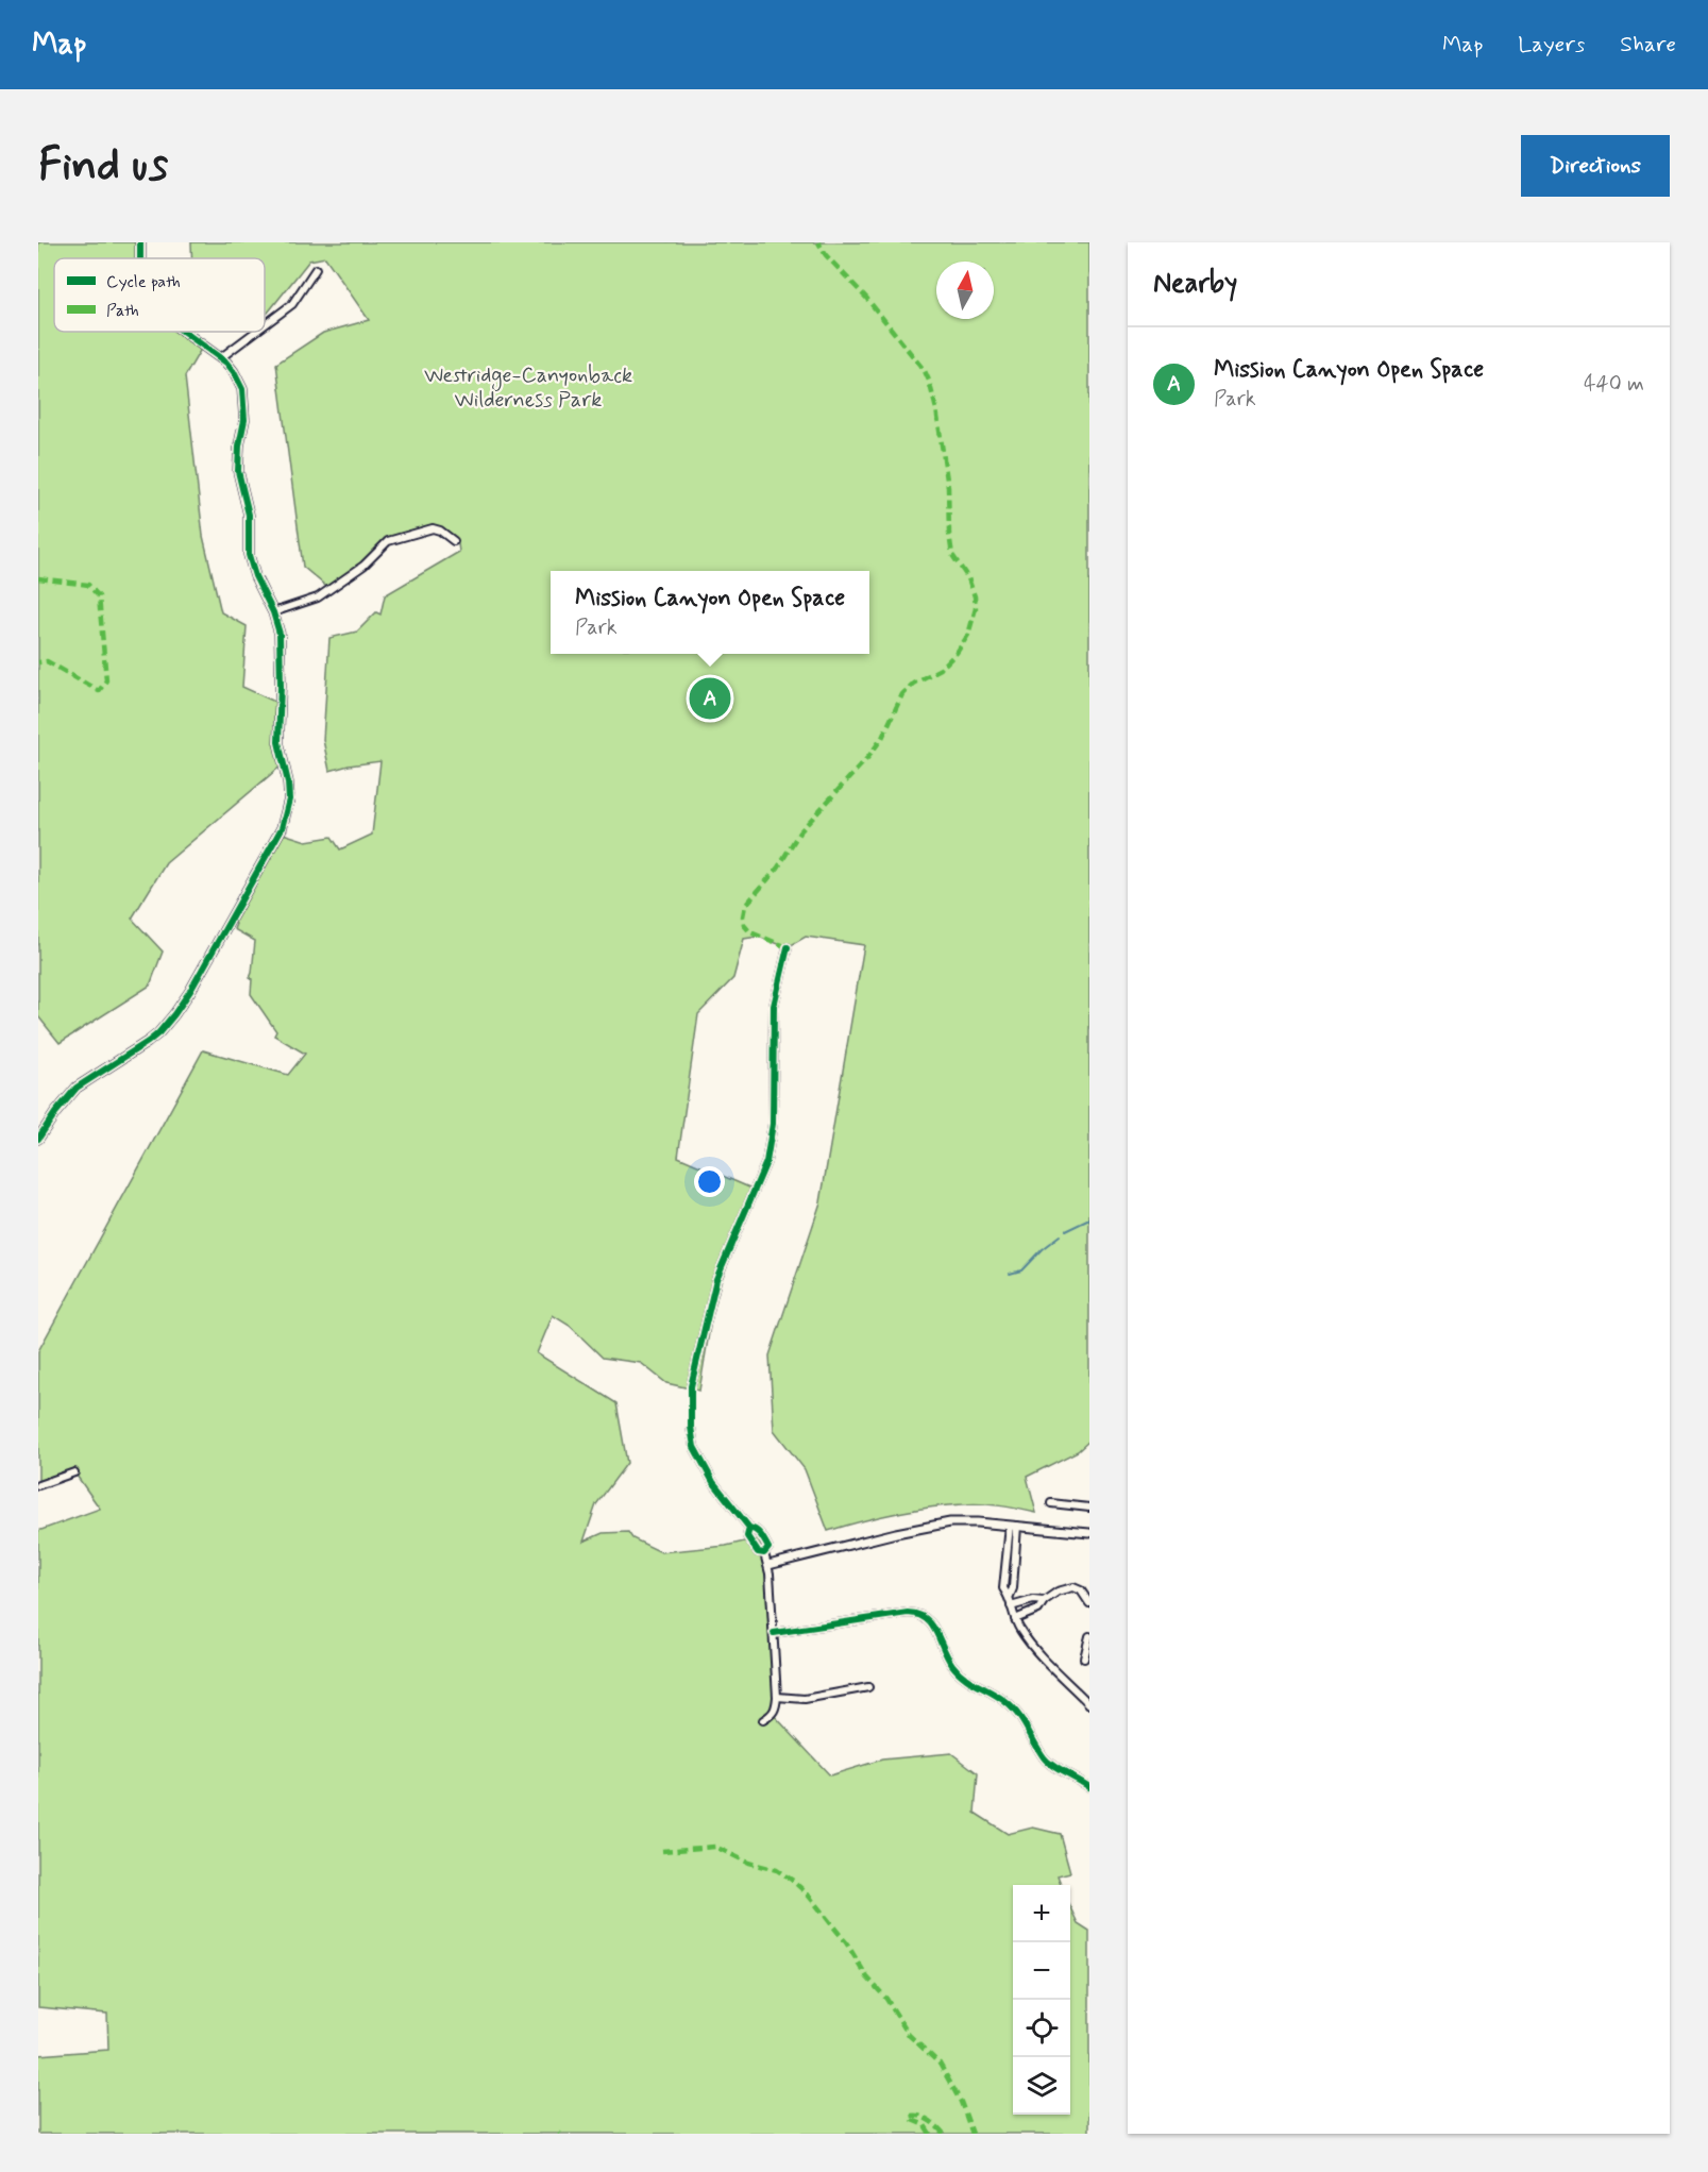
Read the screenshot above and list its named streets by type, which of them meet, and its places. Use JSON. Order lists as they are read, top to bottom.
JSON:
{
  "parks": ["Westridge-Canyonback Wilderness Park"],
  "legend": ["Cycle path", "Path"],
  "north": "top",
  "page": {
    "header": "Map",
    "nav": ["Map", "Layers", "Share"],
    "buttons": "Directions",
    "title": "Find us",
    "heading": "Nearby",
    "list": [
      {
        "mark": "A",
        "name": "Mission Canyon Open Space",
        "note": "Park",
        "value": "440 m"
      }
    ],
    "popup": ["Mission Canyon Open Space", "Park"],
    "pins": "A",
    "map_buttons": ["+", "−"]
  }
}
